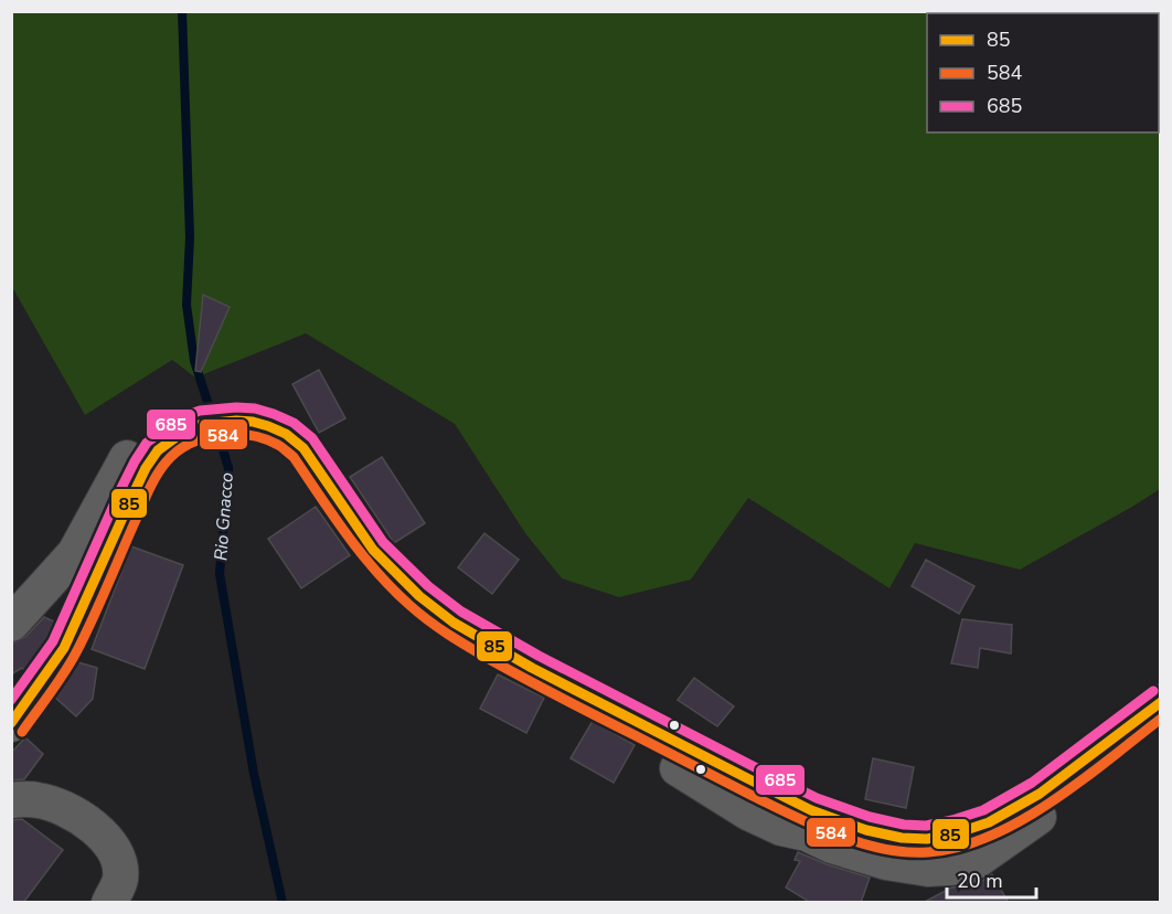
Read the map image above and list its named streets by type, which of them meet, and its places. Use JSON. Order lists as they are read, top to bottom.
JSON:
{
  "water": ["Rio Gnacco"],
  "lines": ["transit line 685", "transit line 85", "transit line 584"],
  "legend": ["85", "584", "685"],
  "scale_bar": "20 m"
}
